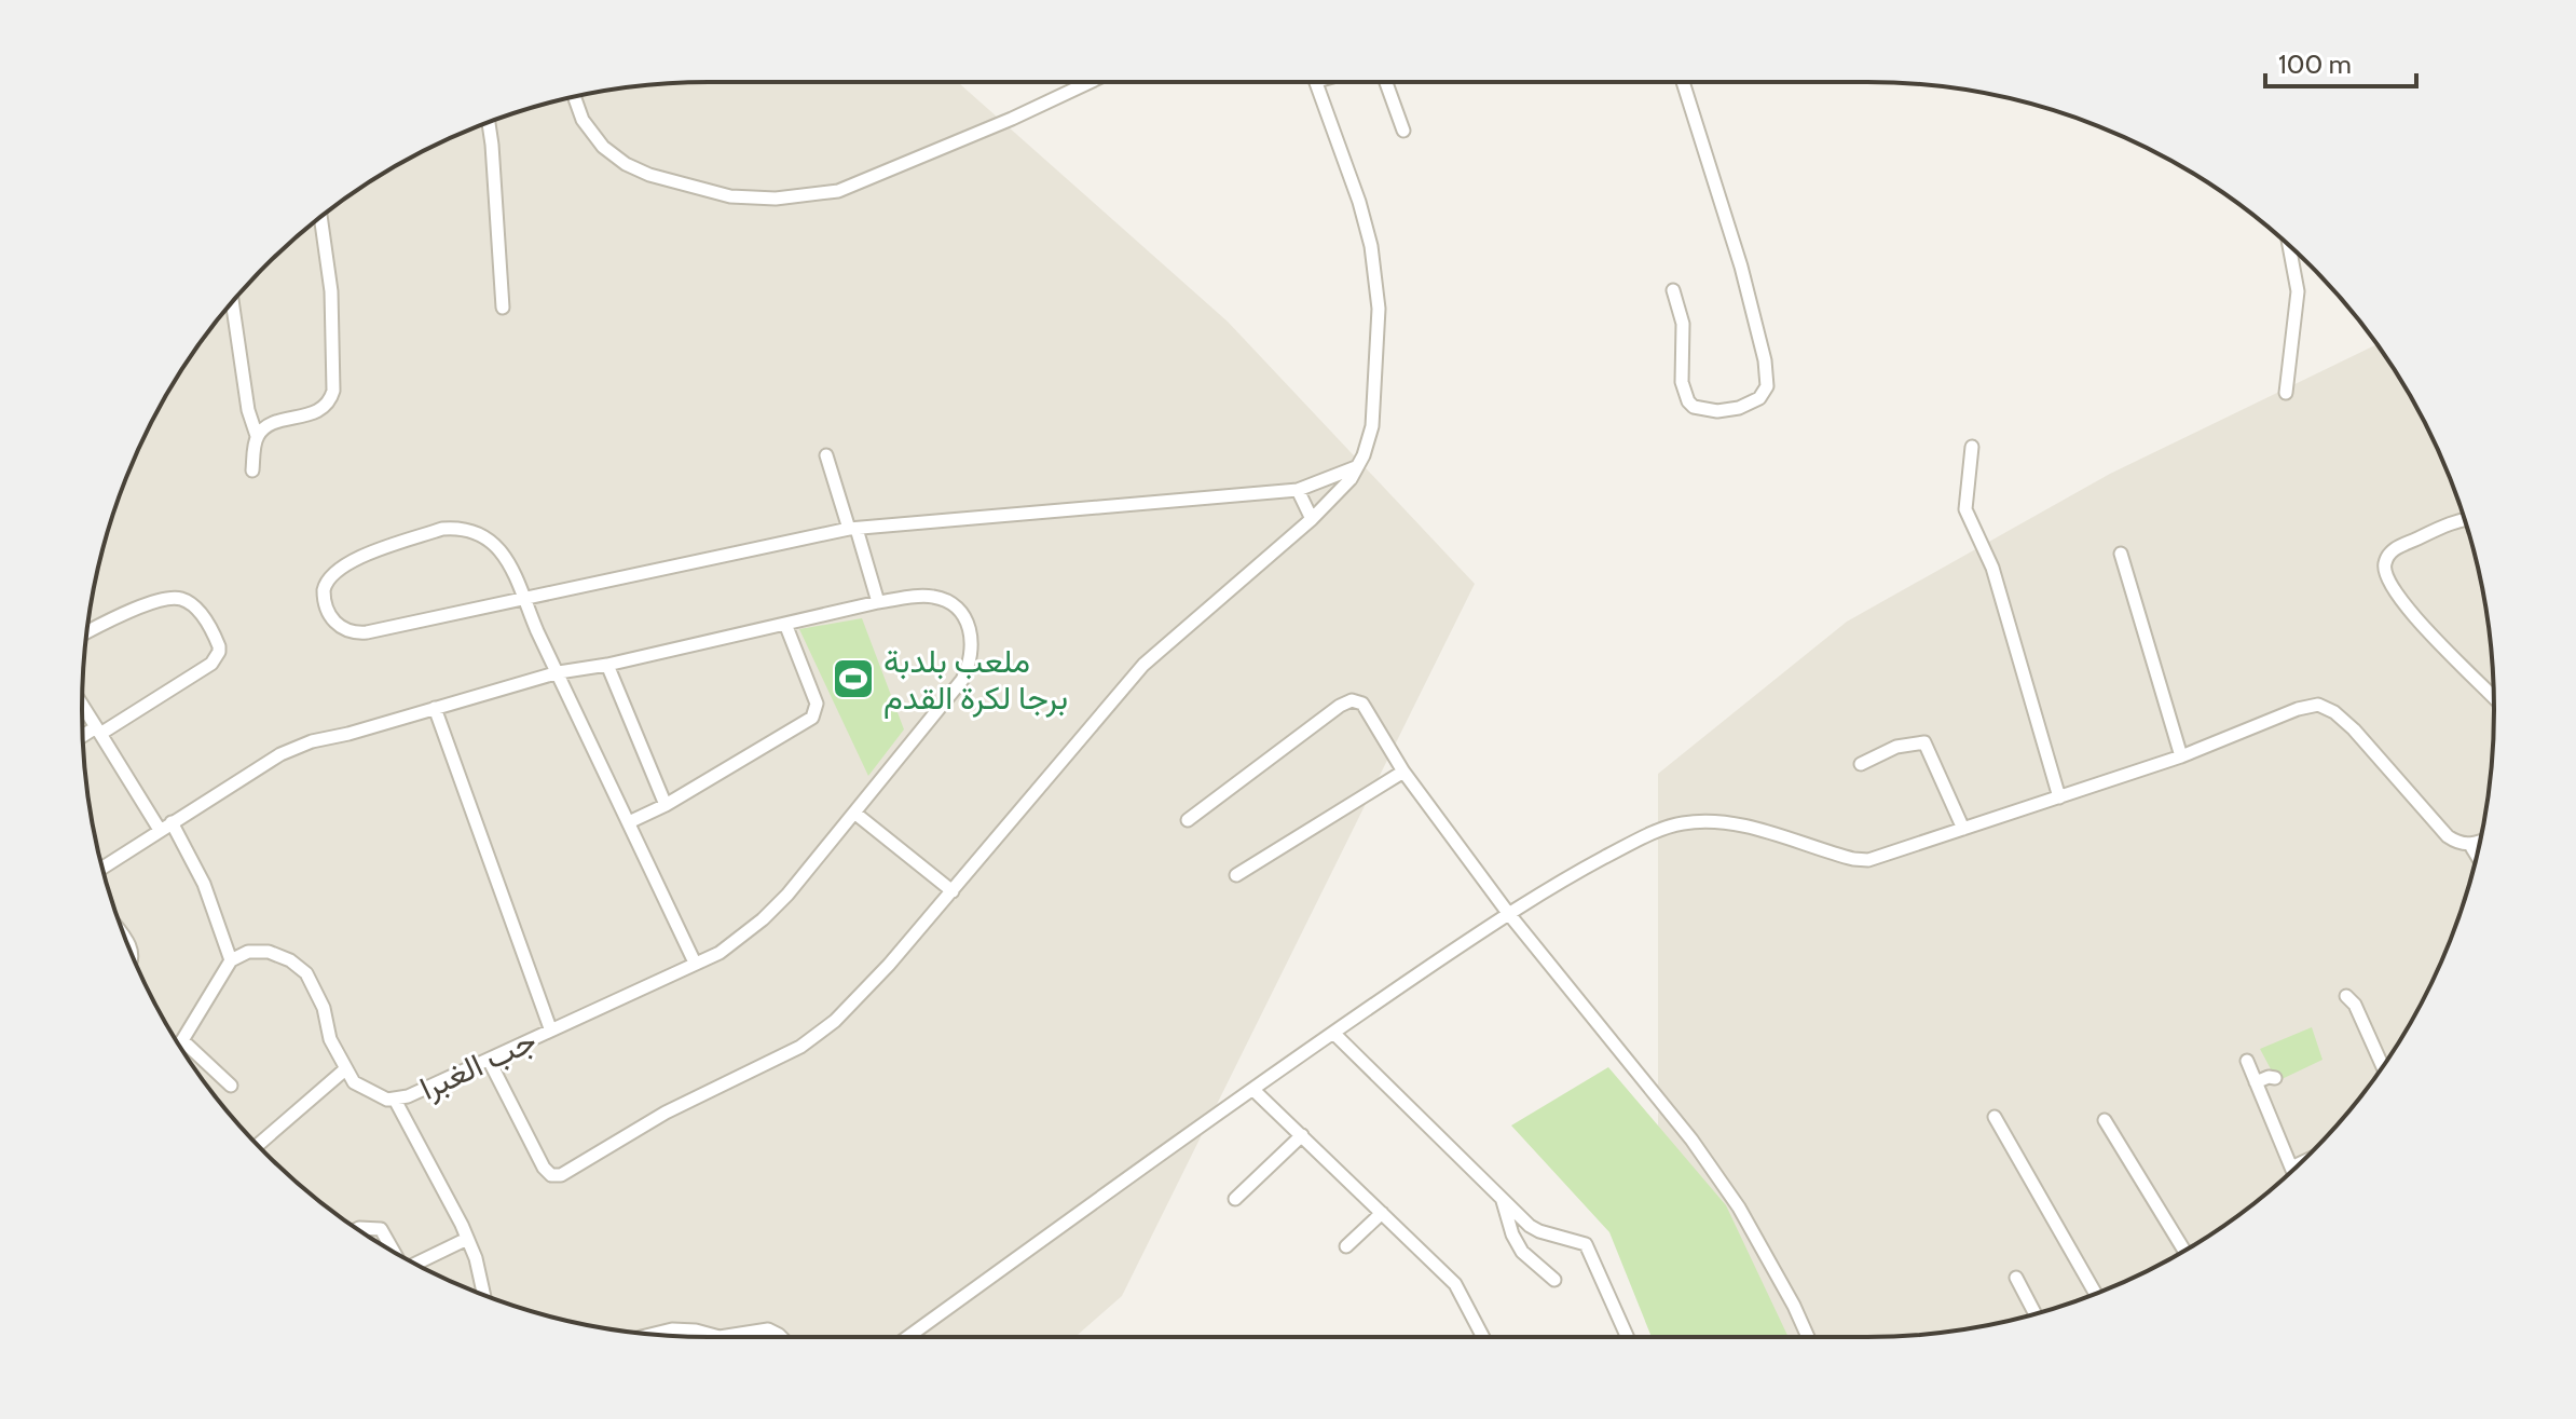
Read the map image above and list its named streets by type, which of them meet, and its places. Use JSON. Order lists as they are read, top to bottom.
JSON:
{
  "streets": {
    "street": ["جب الغبرا"]
  },
  "places": {
    "sports": ["ملعب بلدبة برجا لكرة القدم"]
  },
  "scale_bar": "100 m"
}
